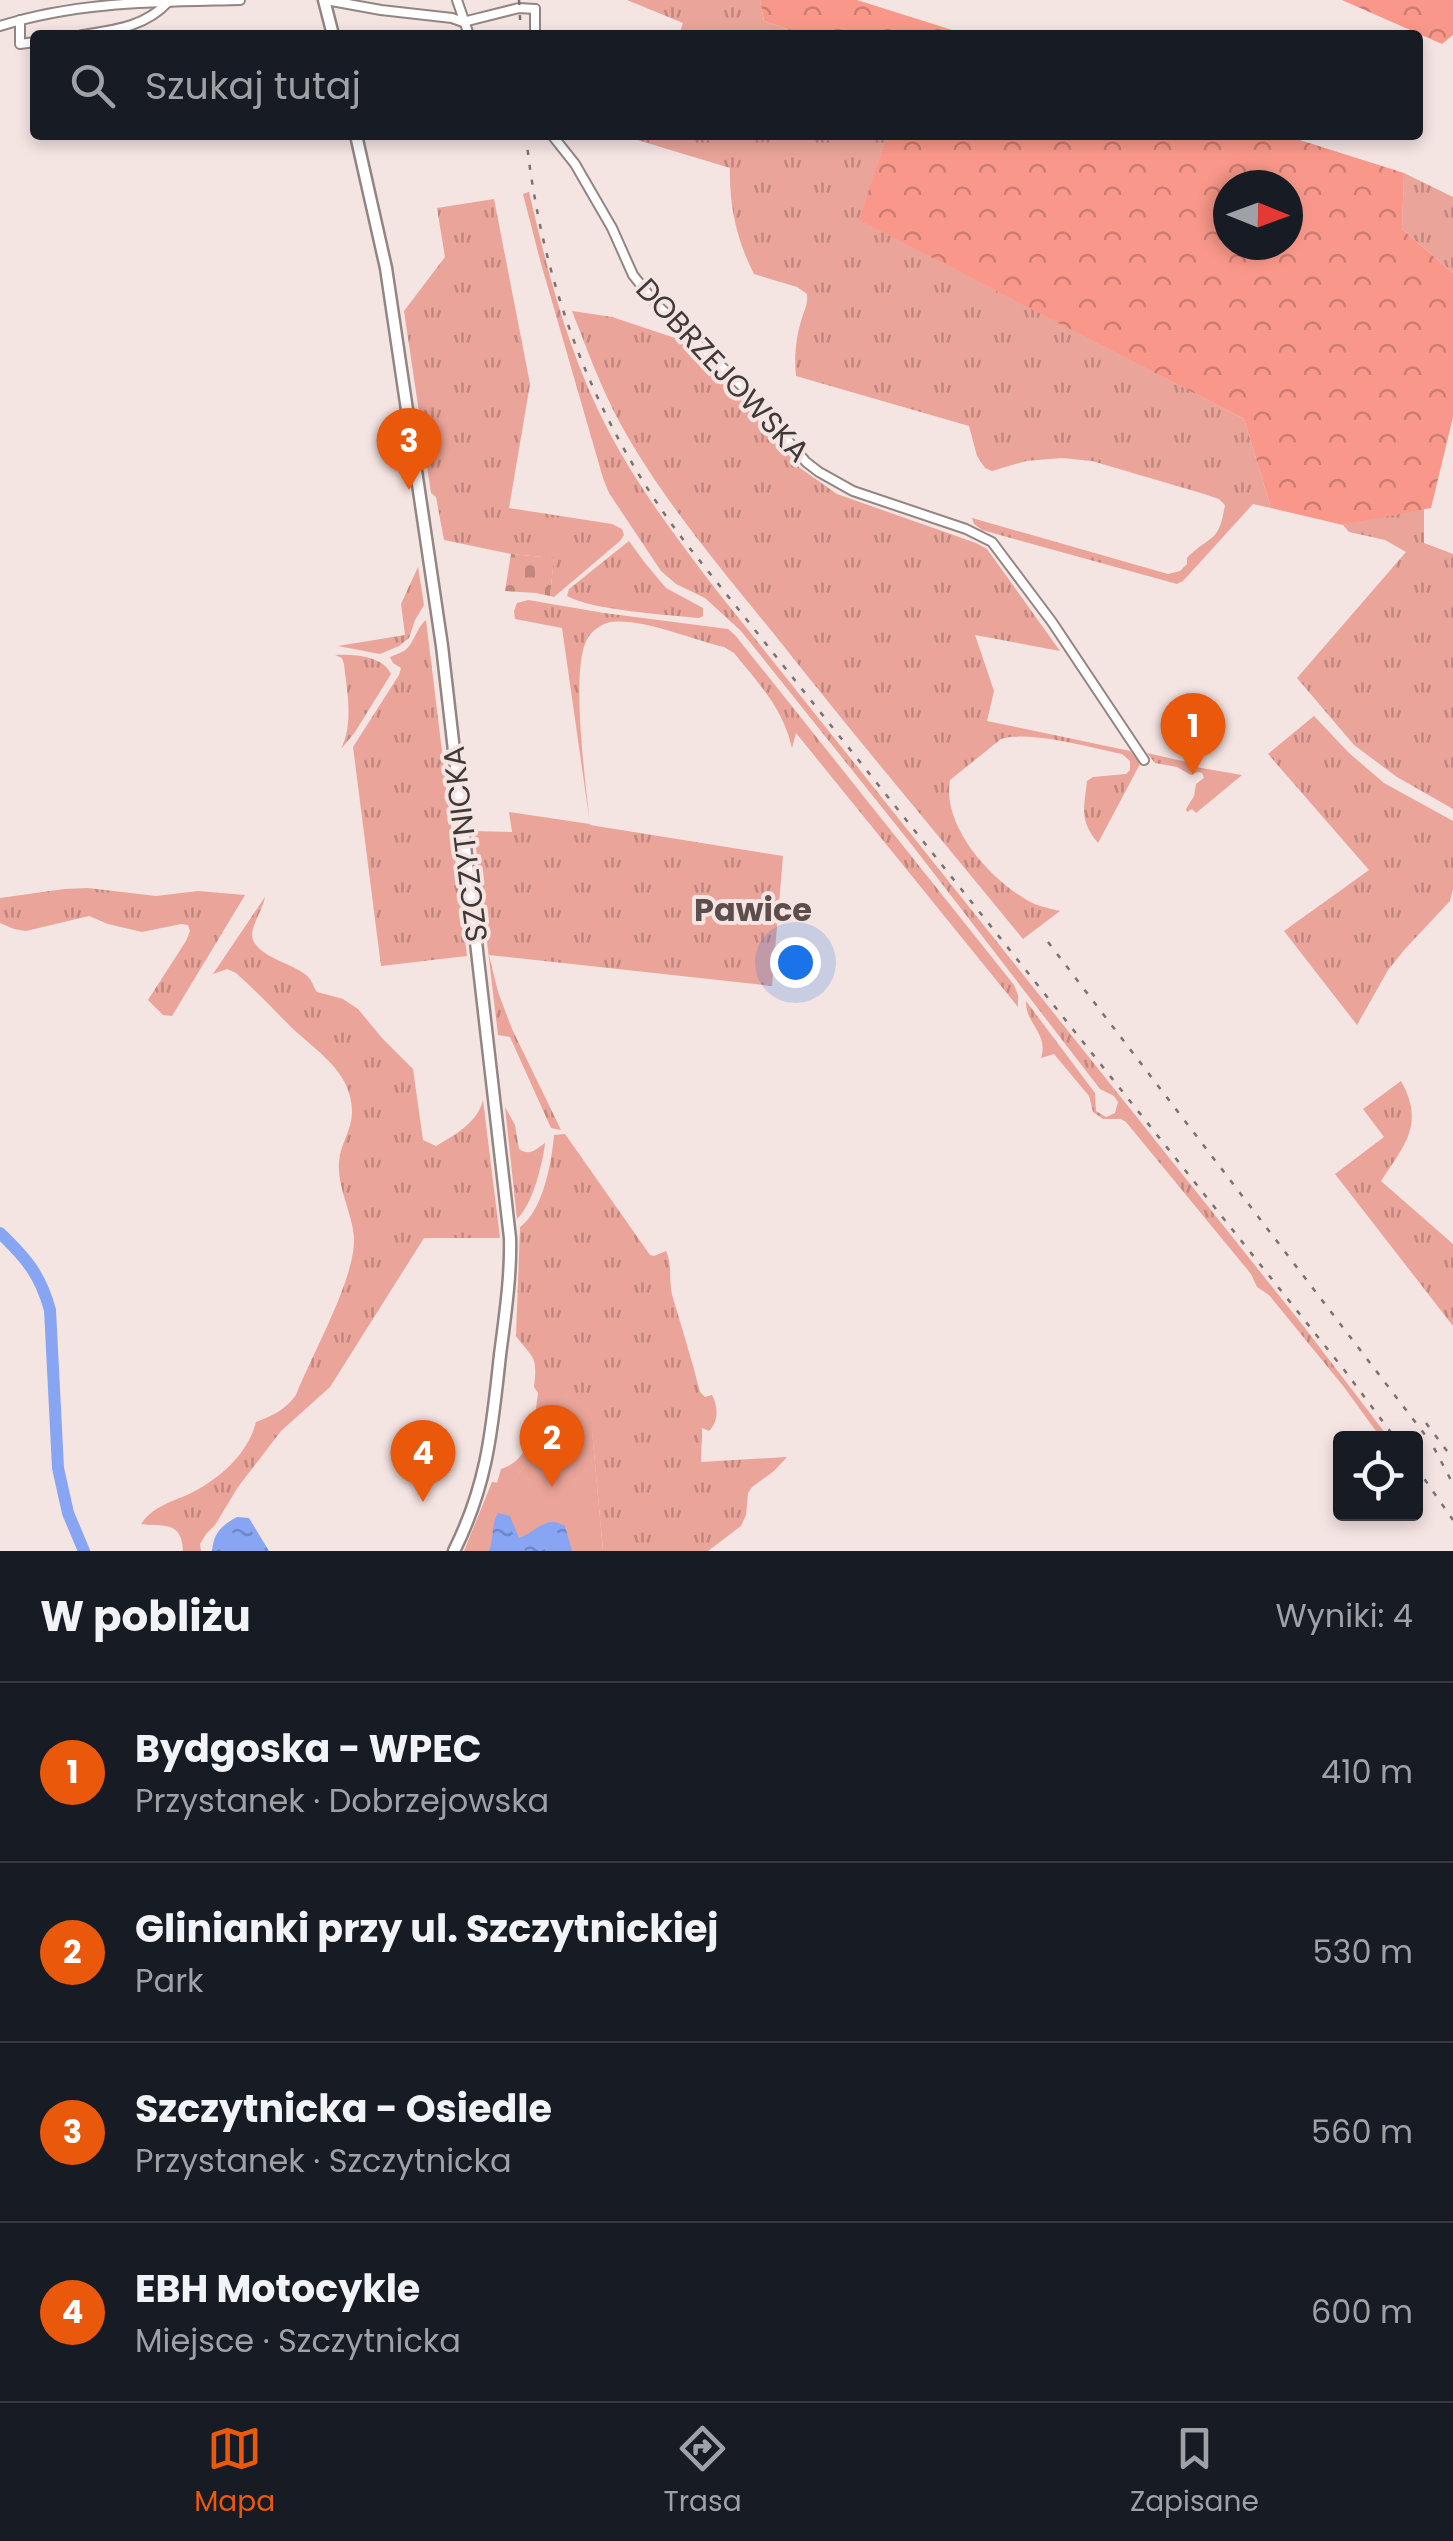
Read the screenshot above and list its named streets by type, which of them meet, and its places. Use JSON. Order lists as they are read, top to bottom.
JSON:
{
  "streets": {
    "street": ["DOBRZEJOWSKA", "SZCZYTNICKA"]
  },
  "districts": ["Pawice"],
  "north": "right",
  "page": {
    "search": "Szukaj tutaj",
    "pins": [
      "3",
      "1",
      "2",
      "4"
    ],
    "heading": ["W pobliżu", "Wyniki: 4"],
    "list": [
      {
        "mark": "1",
        "name": "Bydgoska - WPEC",
        "note": "Przystanek · Dobrzejowska",
        "value": "410 m"
      },
      {
        "mark": "2",
        "name": "Glinianki przy ul. Szczytnickiej",
        "note": "Park",
        "value": "530 m"
      },
      {
        "mark": "3",
        "name": "Szczytnicka - Osiedle",
        "note": "Przystanek · Szczytnicka",
        "value": "560 m"
      },
      {
        "mark": "4",
        "name": "EBH Motocykle",
        "note": "Miejsce · Szczytnicka",
        "value": "600 m"
      }
    ],
    "nav": ["Mapa", "Trasa", "Zapisane"]
  }
}
